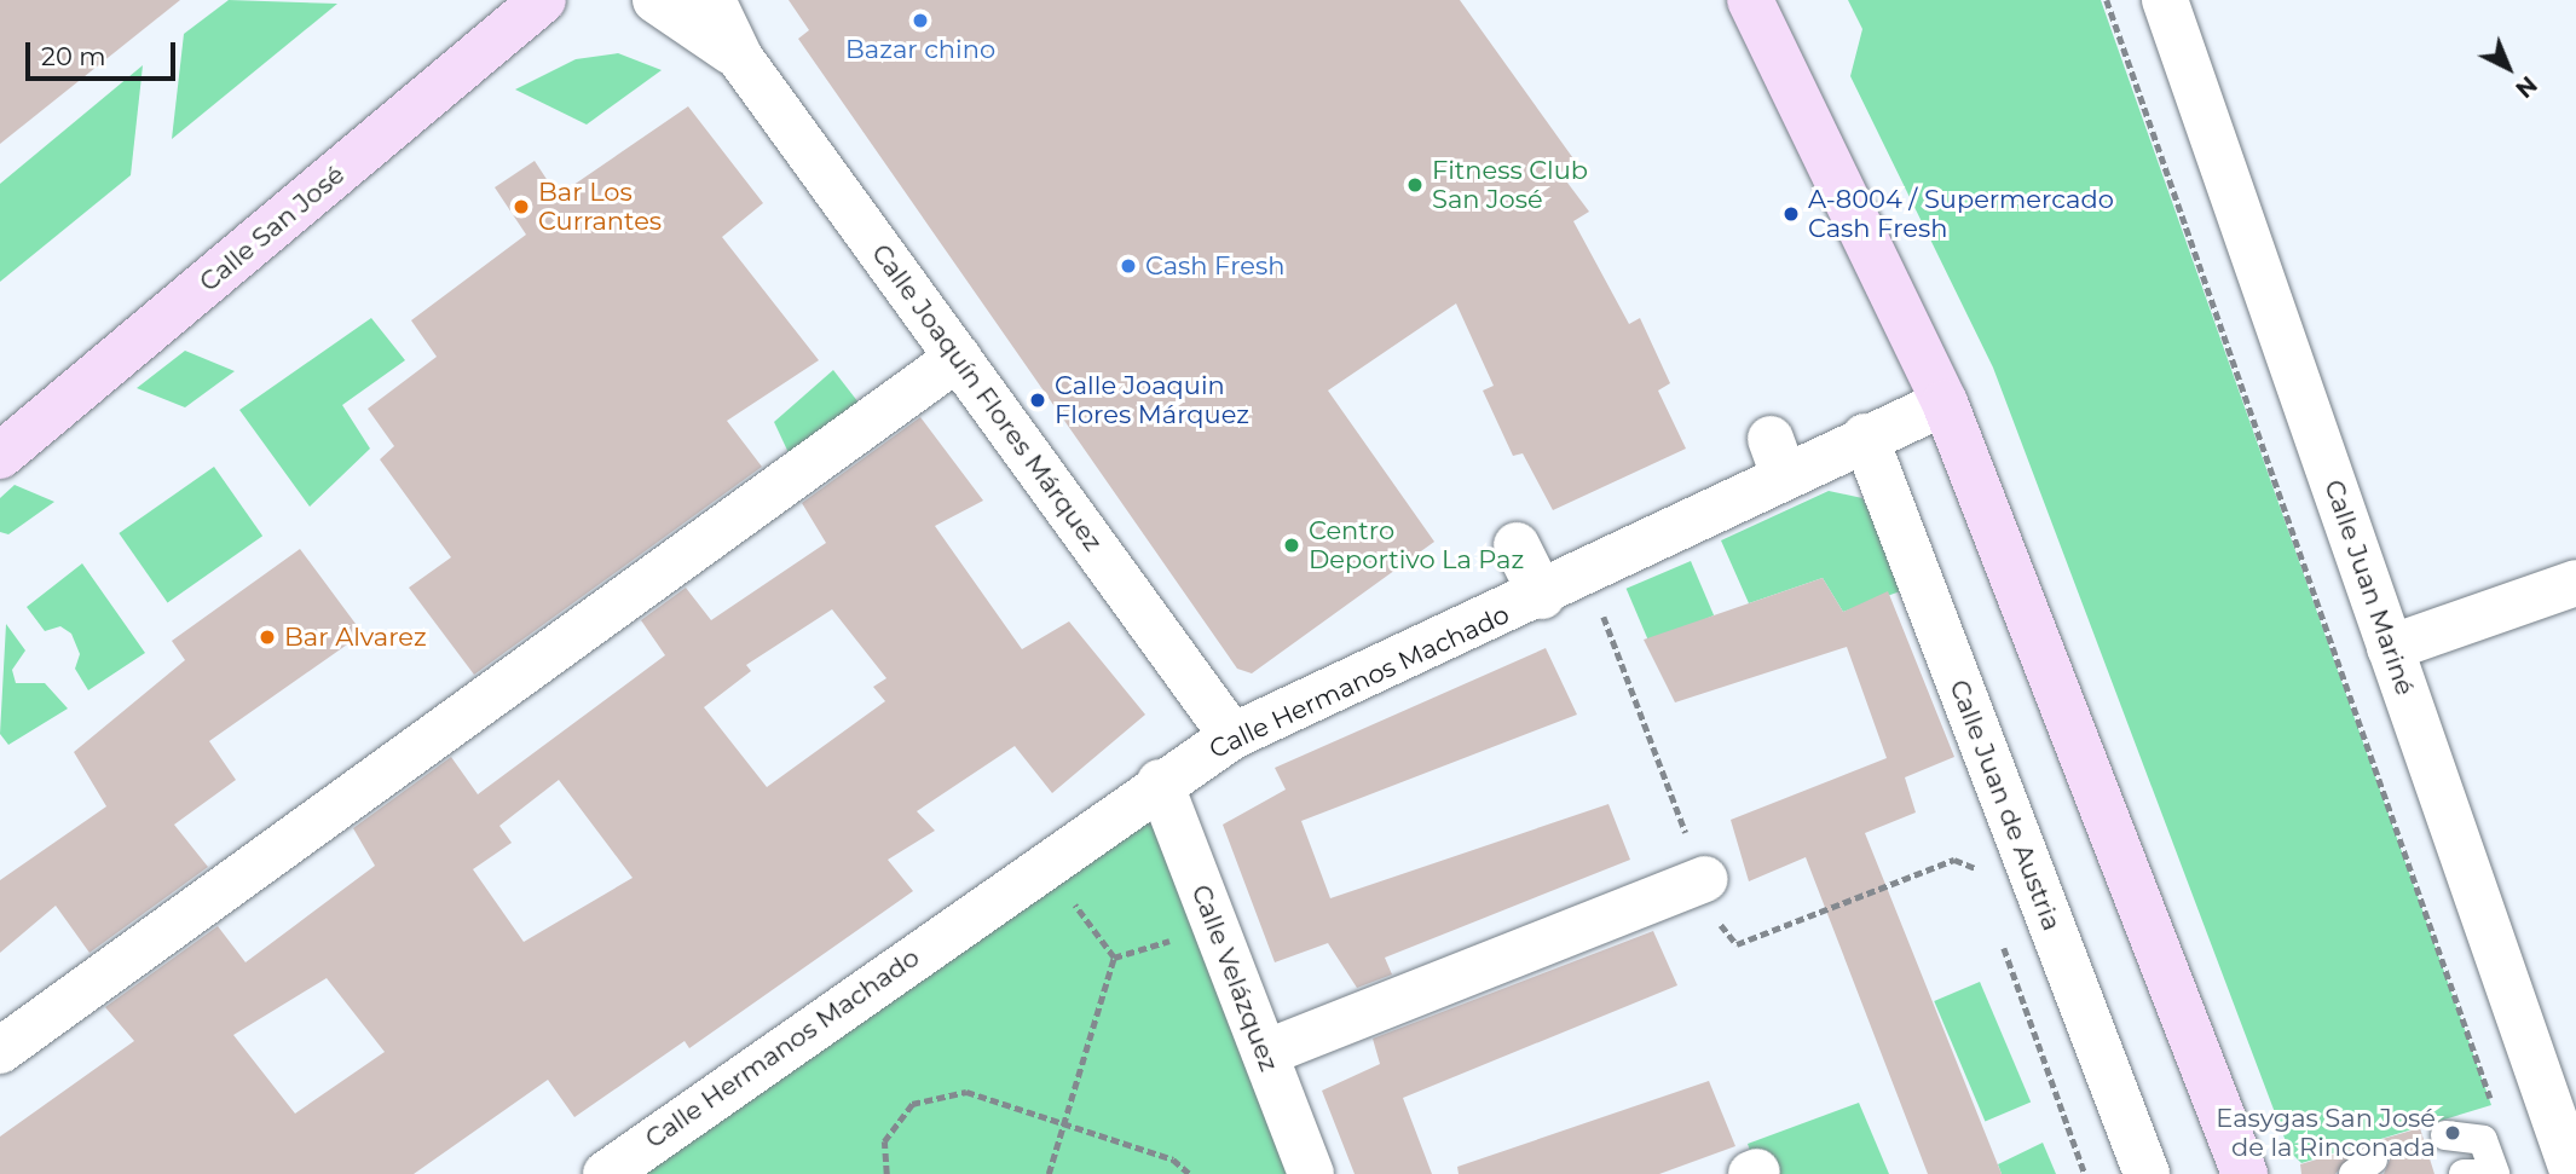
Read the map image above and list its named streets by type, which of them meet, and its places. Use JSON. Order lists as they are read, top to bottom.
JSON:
{
  "streets": {
    "main road": ["Calle San José"],
    "street": [
      "Calle Joaquín Flores Márquez",
      "Calle Juan Mariné",
      "Calle Hermanos Machado",
      "Calle Juan de Austria",
      "Calle Velázquez"
    ]
  },
  "crossings": [
    ["Calle Joaquín Flores Márquez", "Calle Hermanos Machado"],
    ["Calle Hermanos Machado", "Calle Juan de Austria"],
    ["Calle Hermanos Machado", "Calle Velázquez"]
  ],
  "places": [
    "Bazar chino",
    "Fitness Club San José",
    "Bar Los Currantes",
    "A-8004 / Supermercado Cash Fresh",
    "Cash Fresh",
    "Calle Joaquin Flores Márquez",
    "Centro Deportivo La Paz",
    "Bar Alvarez",
    "Easygas San José de la Rinconada"
  ],
  "scale_bar": "20 m",
  "north": "bottom right"
}
